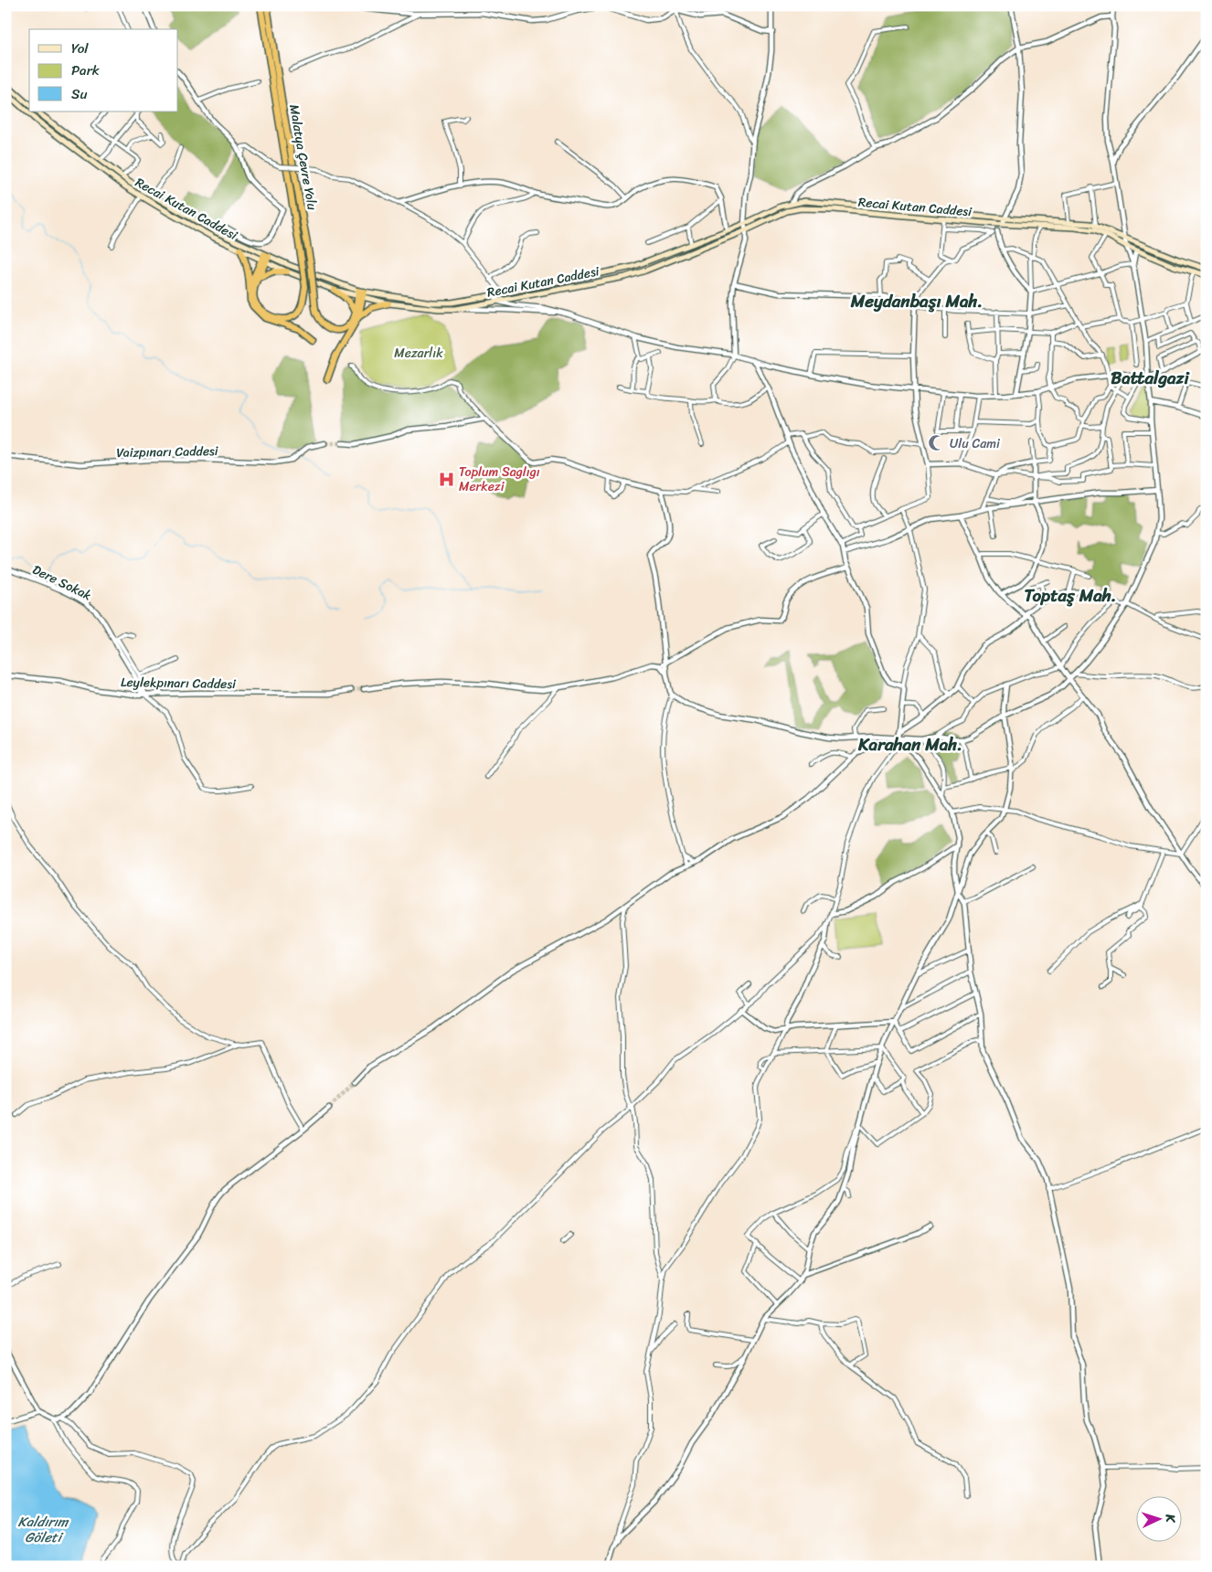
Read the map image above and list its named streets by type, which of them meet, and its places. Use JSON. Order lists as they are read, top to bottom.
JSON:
{
  "streets": {
    "highway": ["Malatya Çevre Yolu"],
    "main road": ["Recai Kutan Caddesi"],
    "street": ["Vaizpınarı Caddesi", "Dere Sokak", "Leylekpınarı Caddesi"]
  },
  "crossings": [
    ["Dere Sokak", "Leylekpınarı Caddesi"]
  ],
  "districts": [
    "Meydanbaşı Mah.",
    "Battalgazi",
    "Toptaş Mah.",
    "Karahan Mah."
  ],
  "water": ["Kaldırım Göleti"],
  "parks": ["Mezarlık"],
  "places": {
    "mosque": ["Ulu Cami"],
    "hospital": ["Toplum Saglıgı Merkezi"]
  },
  "legend": ["Yol", "Park", "Su"],
  "north": "right"
}
